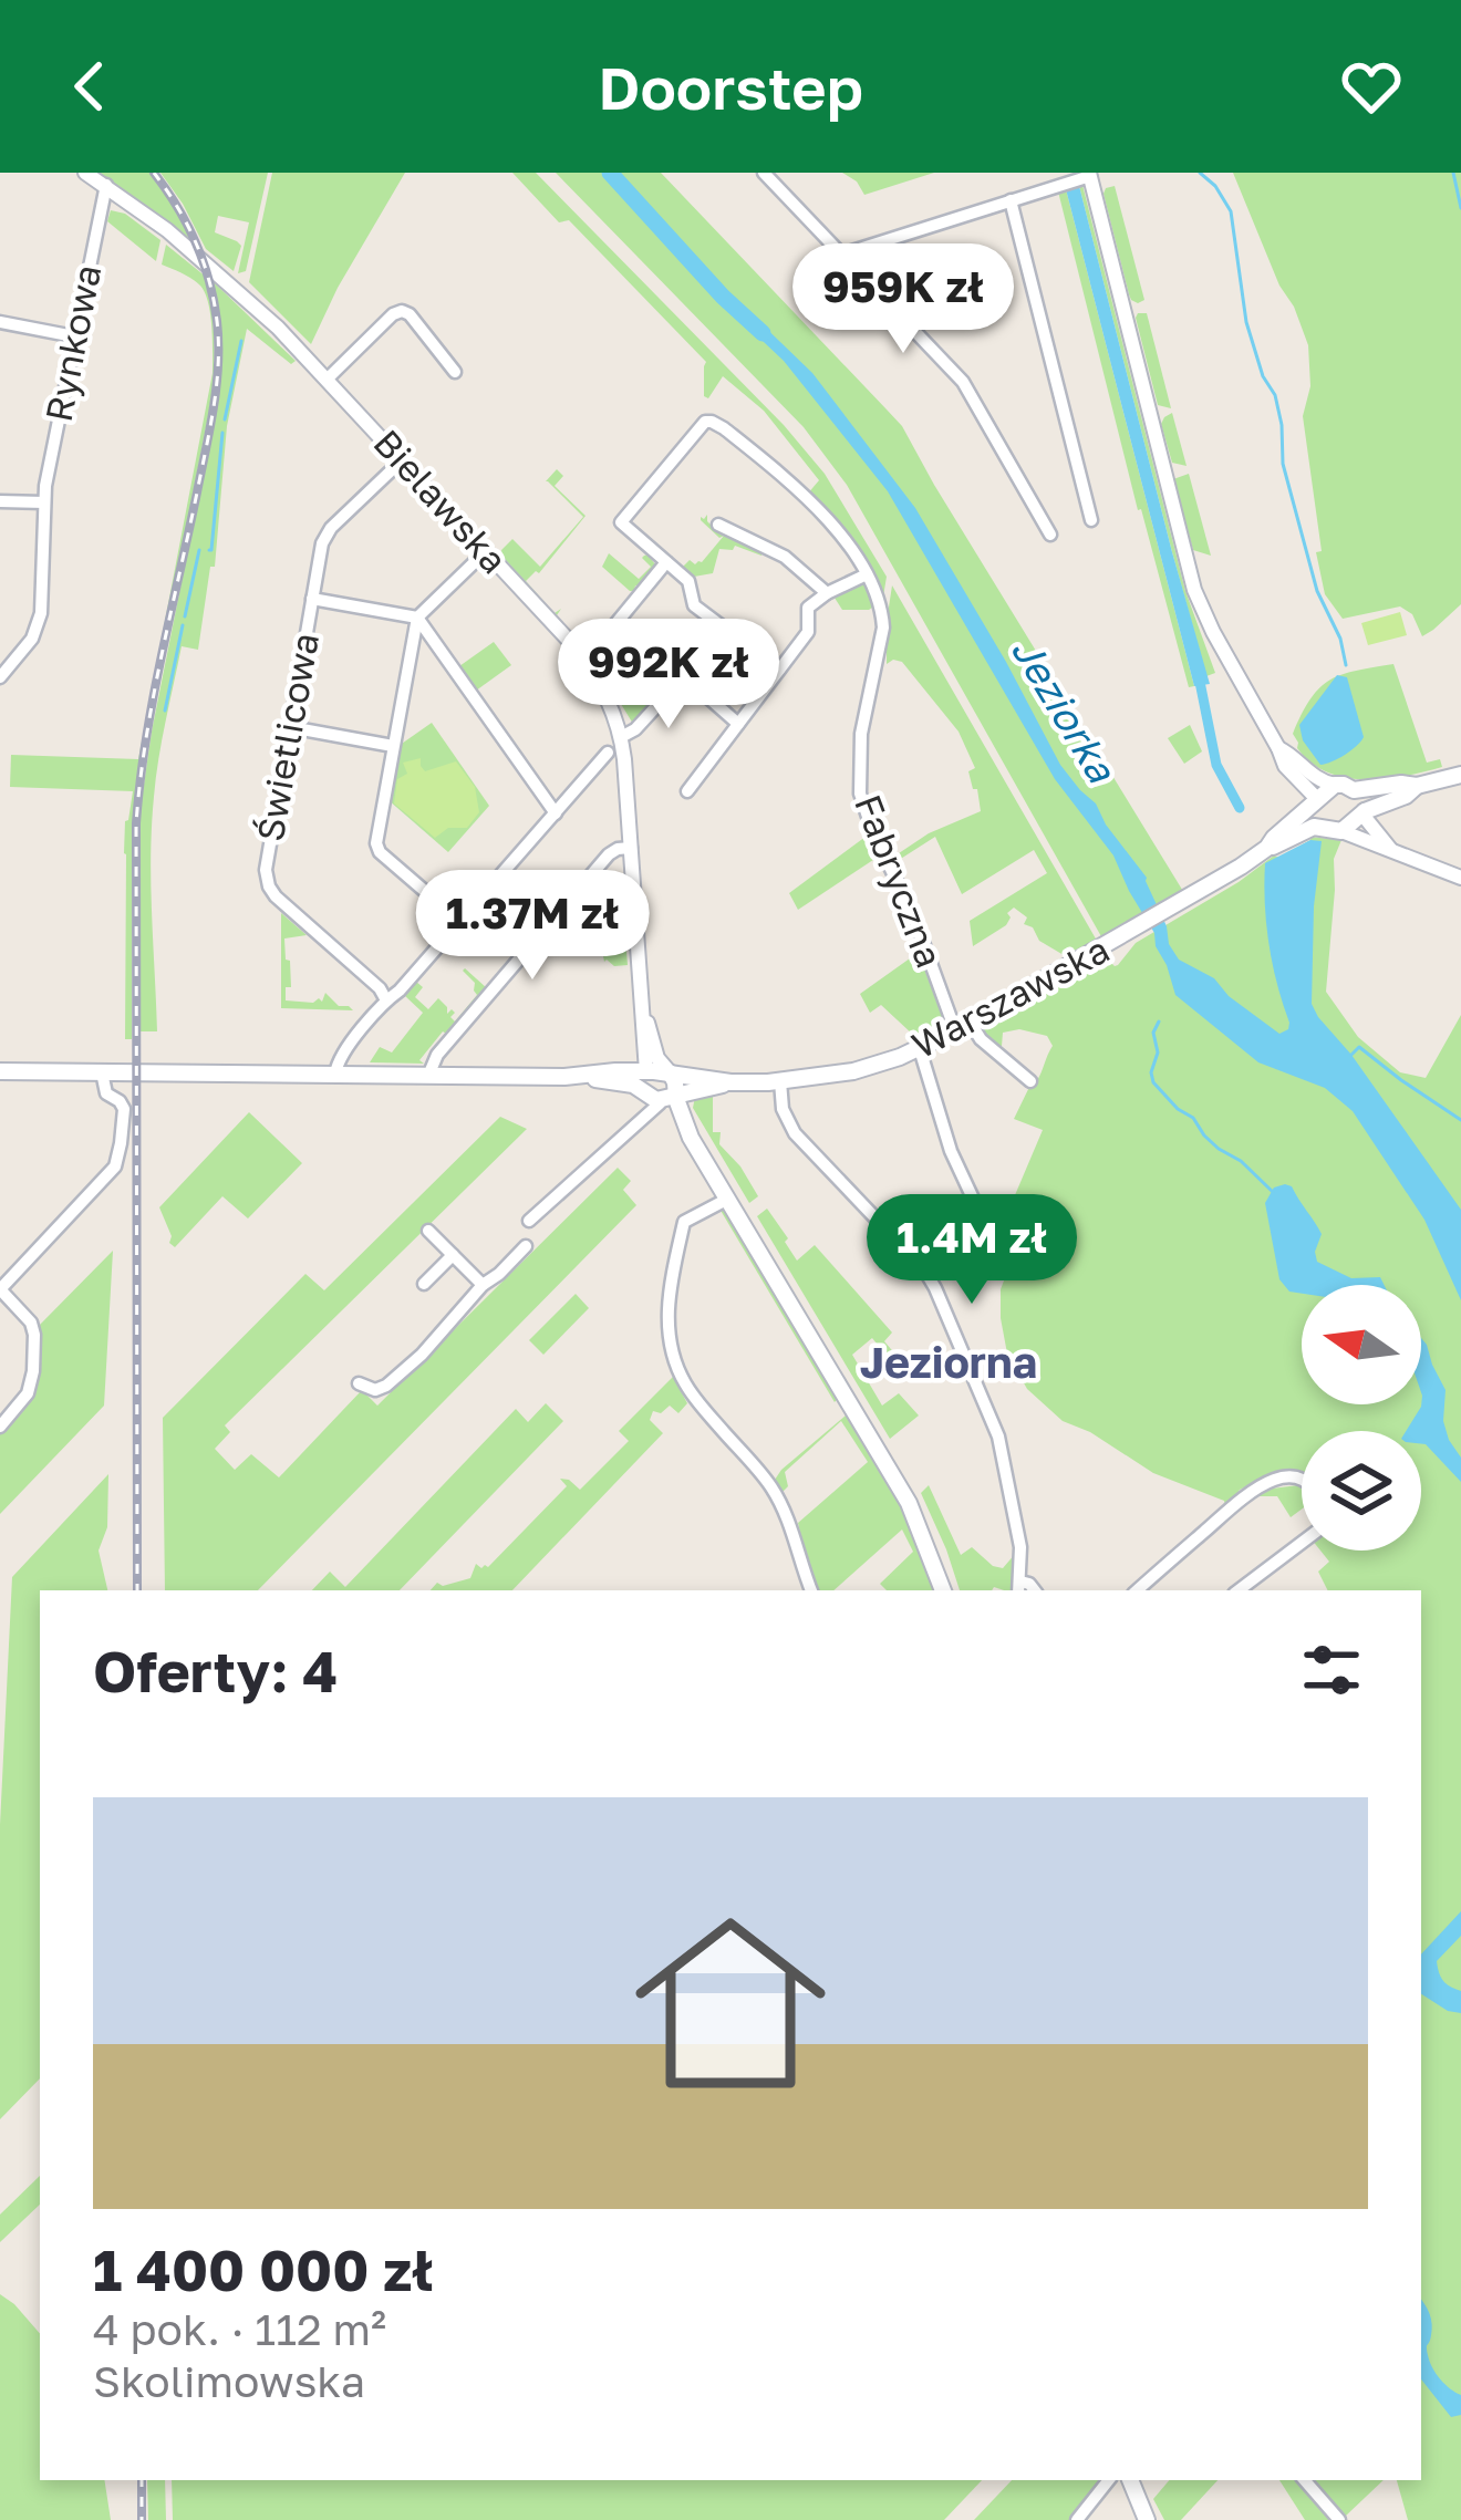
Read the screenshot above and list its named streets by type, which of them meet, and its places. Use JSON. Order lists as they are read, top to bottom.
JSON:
{
  "streets": {
    "main road": ["Warszawska"],
    "street": [
      "Rynkowa",
      "Bielawska",
      "Świetlicowa",
      "Fabryczna"
    ]
  },
  "crossings": [
    ["Rynkowa", "Bielawska"],
    ["Bielawska", "Świetlicowa"],
    ["Bielawska", "Warszawska"],
    ["Fabryczna", "Warszawska"]
  ],
  "districts": ["Jeziorna"],
  "water": ["Jeziorka"],
  "north": "left",
  "page": {
    "header": "Doorstep",
    "price": [
      "959K zł",
      "992K zł",
      "1.37M zł",
      "1.4M zł"
    ],
    "heading": "Oferty: 4",
    "list": [
      {
        "name": "1 400 000 zł",
        "note": "4 pok. · 112 m² · Skolimowska"
      }
    ]
  }
}
